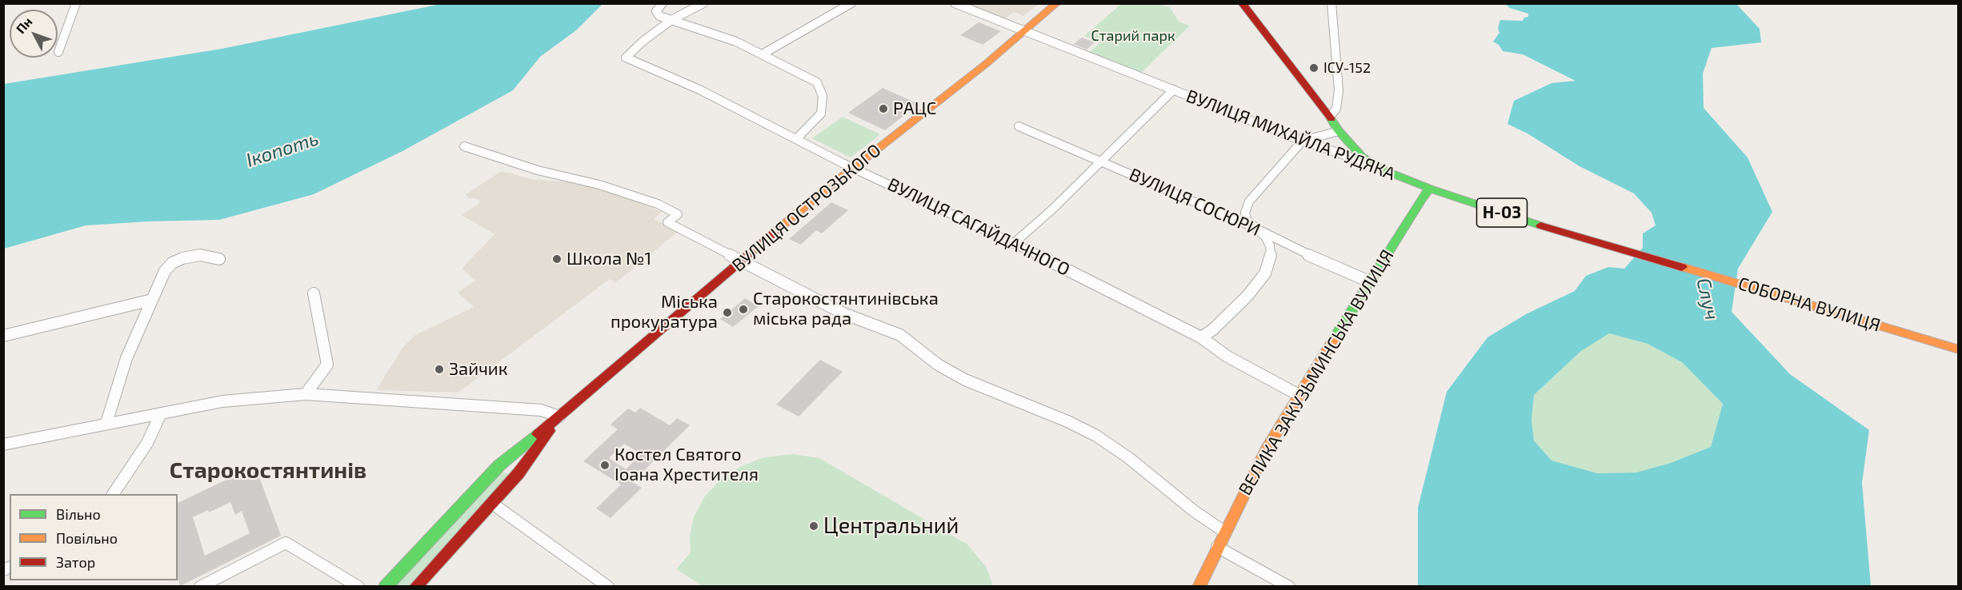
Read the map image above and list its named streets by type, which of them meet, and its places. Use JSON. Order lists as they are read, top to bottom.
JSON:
{
  "streets": {
    "main road": [
      "ВУЛИЦЯ МИХАЙЛА РУДЯКА",
      "ВУЛИЦЯ ОСТРОЗЬКОГО",
      "Н-03",
      "СОБОРНА ВУЛИЦЯ",
      "ВЕЛИКА ЗАКУЗЬМИНСЬКА ВУЛИЦЯ"
    ],
    "street": ["ВУЛИЦЯ СОСЮРИ", "ВУЛИЦЯ САГАЙДАЧНОГО"]
  },
  "crossings": [
    ["ВУЛИЦЯ МИХАЙЛА РУДЯКА", "ВУЛИЦЯ ОСТРОЗЬКОГО"],
    ["ВУЛИЦЯ МИХАЙЛА РУДЯКА", "Н-03"],
    ["ВУЛИЦЯ МИХАЙЛА РУДЯКА", "СОБОРНА ВУЛИЦЯ"],
    ["ВУЛИЦЯ МИХАЙЛА РУДЯКА", "ВЕЛИКА ЗАКУЗЬМИНСЬКА ВУЛИЦЯ"],
    ["ВУЛИЦЯ СОСЮРИ", "ВЕЛИКА ЗАКУЗЬМИНСЬКА ВУЛИЦЯ"],
    ["ВУЛИЦЯ ОСТРОЗЬКОГО", "ВУЛИЦЯ САГАЙДАЧНОГО"],
    ["ВУЛИЦЯ САГАЙДАЧНОГО", "ВЕЛИКА ЗАКУЗЬМИНСЬКА ВУЛИЦЯ"]
  ],
  "districts": ["Старокостянтинів"],
  "water": ["Ікопоть", "Случ"],
  "parks": ["Старий парк"],
  "places": [
    "ІСУ-152",
    "РАЦС",
    "Школа №1",
    "Старокостянтинівська міська рада",
    "Міська прокуратура",
    "Зайчик",
    "Костел Святого Іоана Хрестителя",
    "Центральний"
  ],
  "legend": ["Вільно", "Повільно", "Затор"],
  "north": "top left"
}
